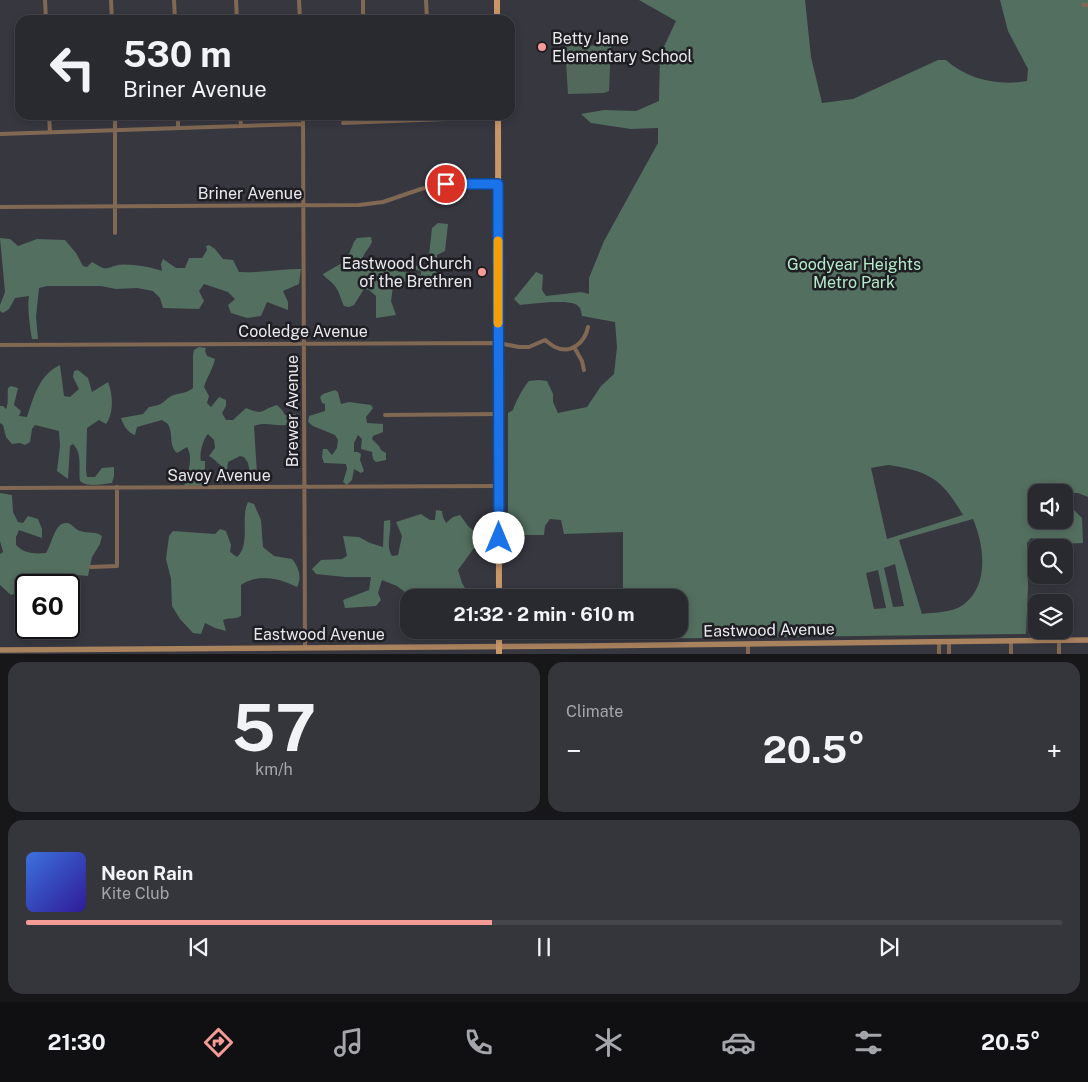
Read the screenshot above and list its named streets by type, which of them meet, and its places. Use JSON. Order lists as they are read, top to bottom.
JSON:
{
  "streets": {
    "street": [
      "Briner Avenue",
      "Cooledge Avenue",
      "Brewer Avenue",
      "Savoy Avenue",
      "Eastwood Avenue"
    ]
  },
  "crossings": [
    ["Briner Avenue", "Brewer Avenue"],
    ["Cooledge Avenue", "Brewer Avenue"],
    ["Brewer Avenue", "Savoy Avenue"],
    ["Brewer Avenue", "Eastwood Avenue"]
  ],
  "parks": ["Goodyear Heights Metro Park"],
  "places": ["Betty Jane Elementary School", "Eastwood Church of the Brethren"],
  "page": {
    "turn": ["530 m", "Briner Avenue"],
    "limit": "60",
    "trip": "21:32 · 2 min · 610 m",
    "tile": [
      ["57", "km/h"],
      "Climate"
    ],
    "heat": ["−", "20.5°", "+"],
    "song": ["Neon Rain", "Kite Club"],
    "tabs": ["21:30", "20.5°"]
  }
}
